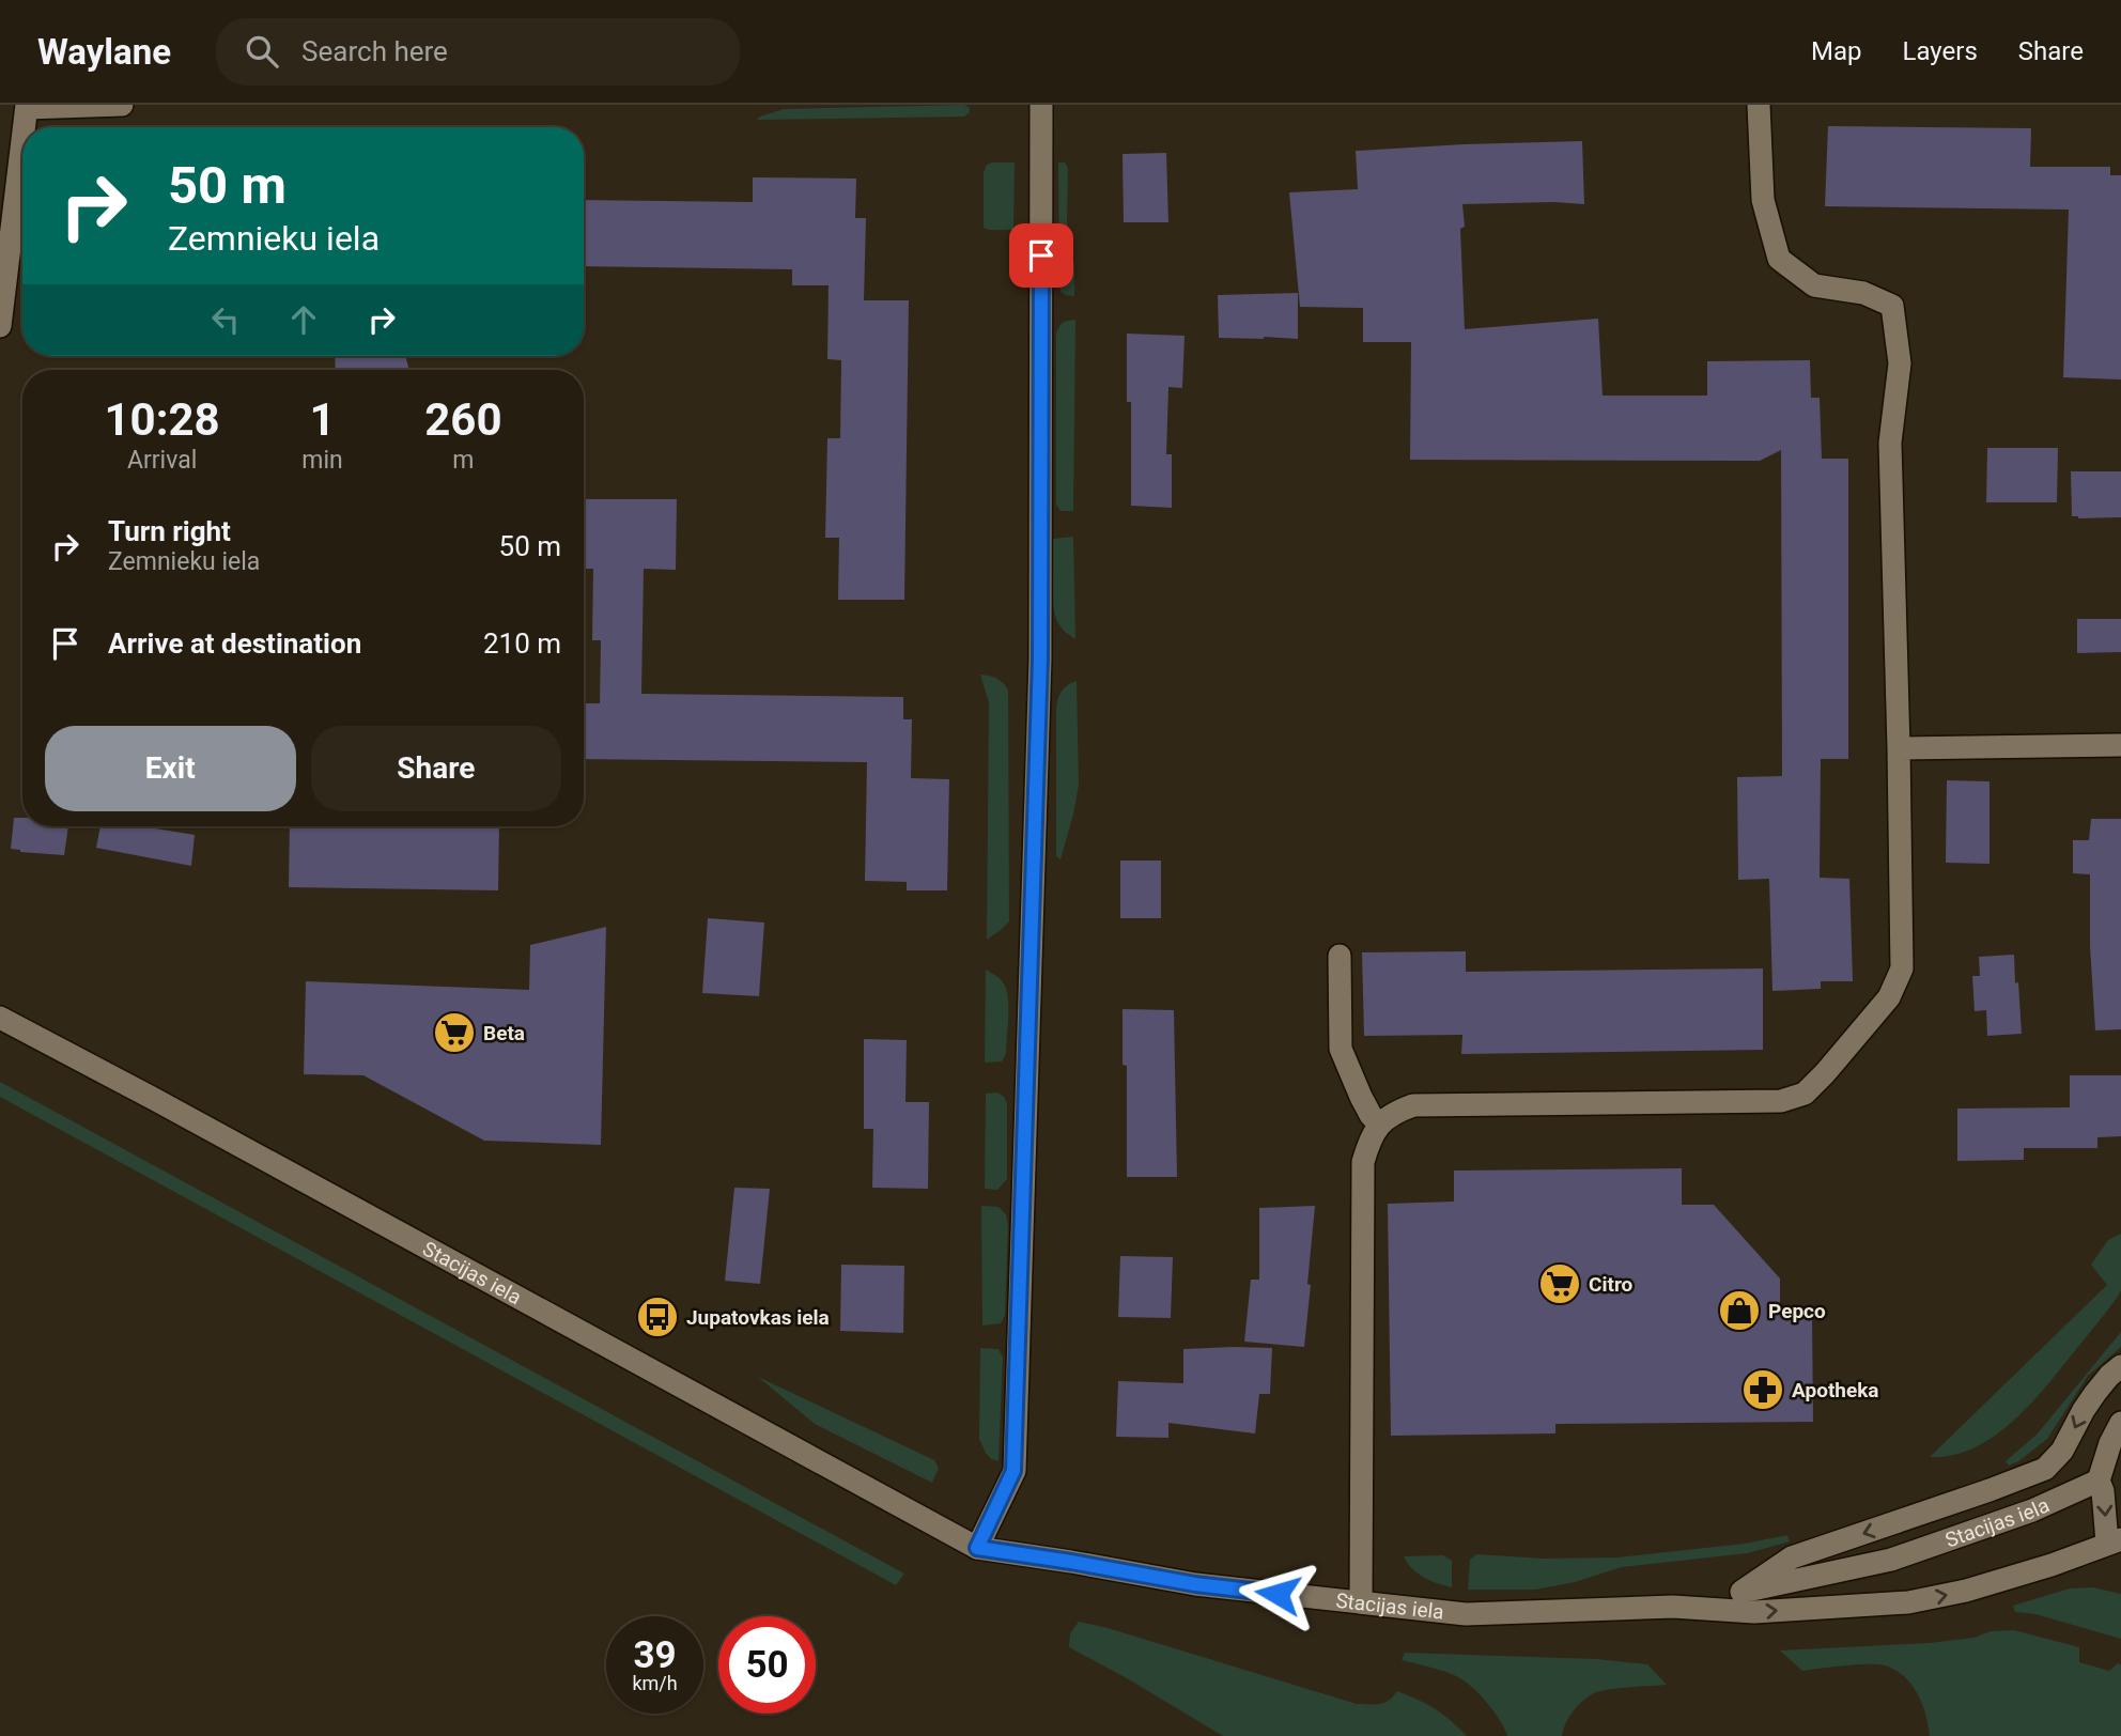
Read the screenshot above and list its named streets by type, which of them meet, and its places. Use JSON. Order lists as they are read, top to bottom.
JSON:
{
  "streets": {
    "street": ["Stacijas iela"]
  },
  "places": {
    "supermarket": ["Beta", "Citro"],
    "shop": ["Pepco"],
    "bus stop": ["Jupatovkas iela"],
    "pharmacy": ["Apotheka"]
  },
  "page": {
    "header": "Waylane",
    "search": "Search here",
    "nav": ["Map", "Layers", "Share"],
    "turn": ["50 m", "Zemnieku iela"],
    "eta": [
      "10:28",
      "Arrival",
      "1",
      "min",
      "260",
      "m"
    ],
    "list": [
      {
        "name": "Turn right",
        "note": "Zemnieku iela",
        "value": "50 m"
      },
      {
        "name": "Arrive at destination",
        "value": "210 m"
      }
    ],
    "buttons": ["Exit", "Share"],
    "speed": "39 km/h",
    "limit": "50"
  }
}
